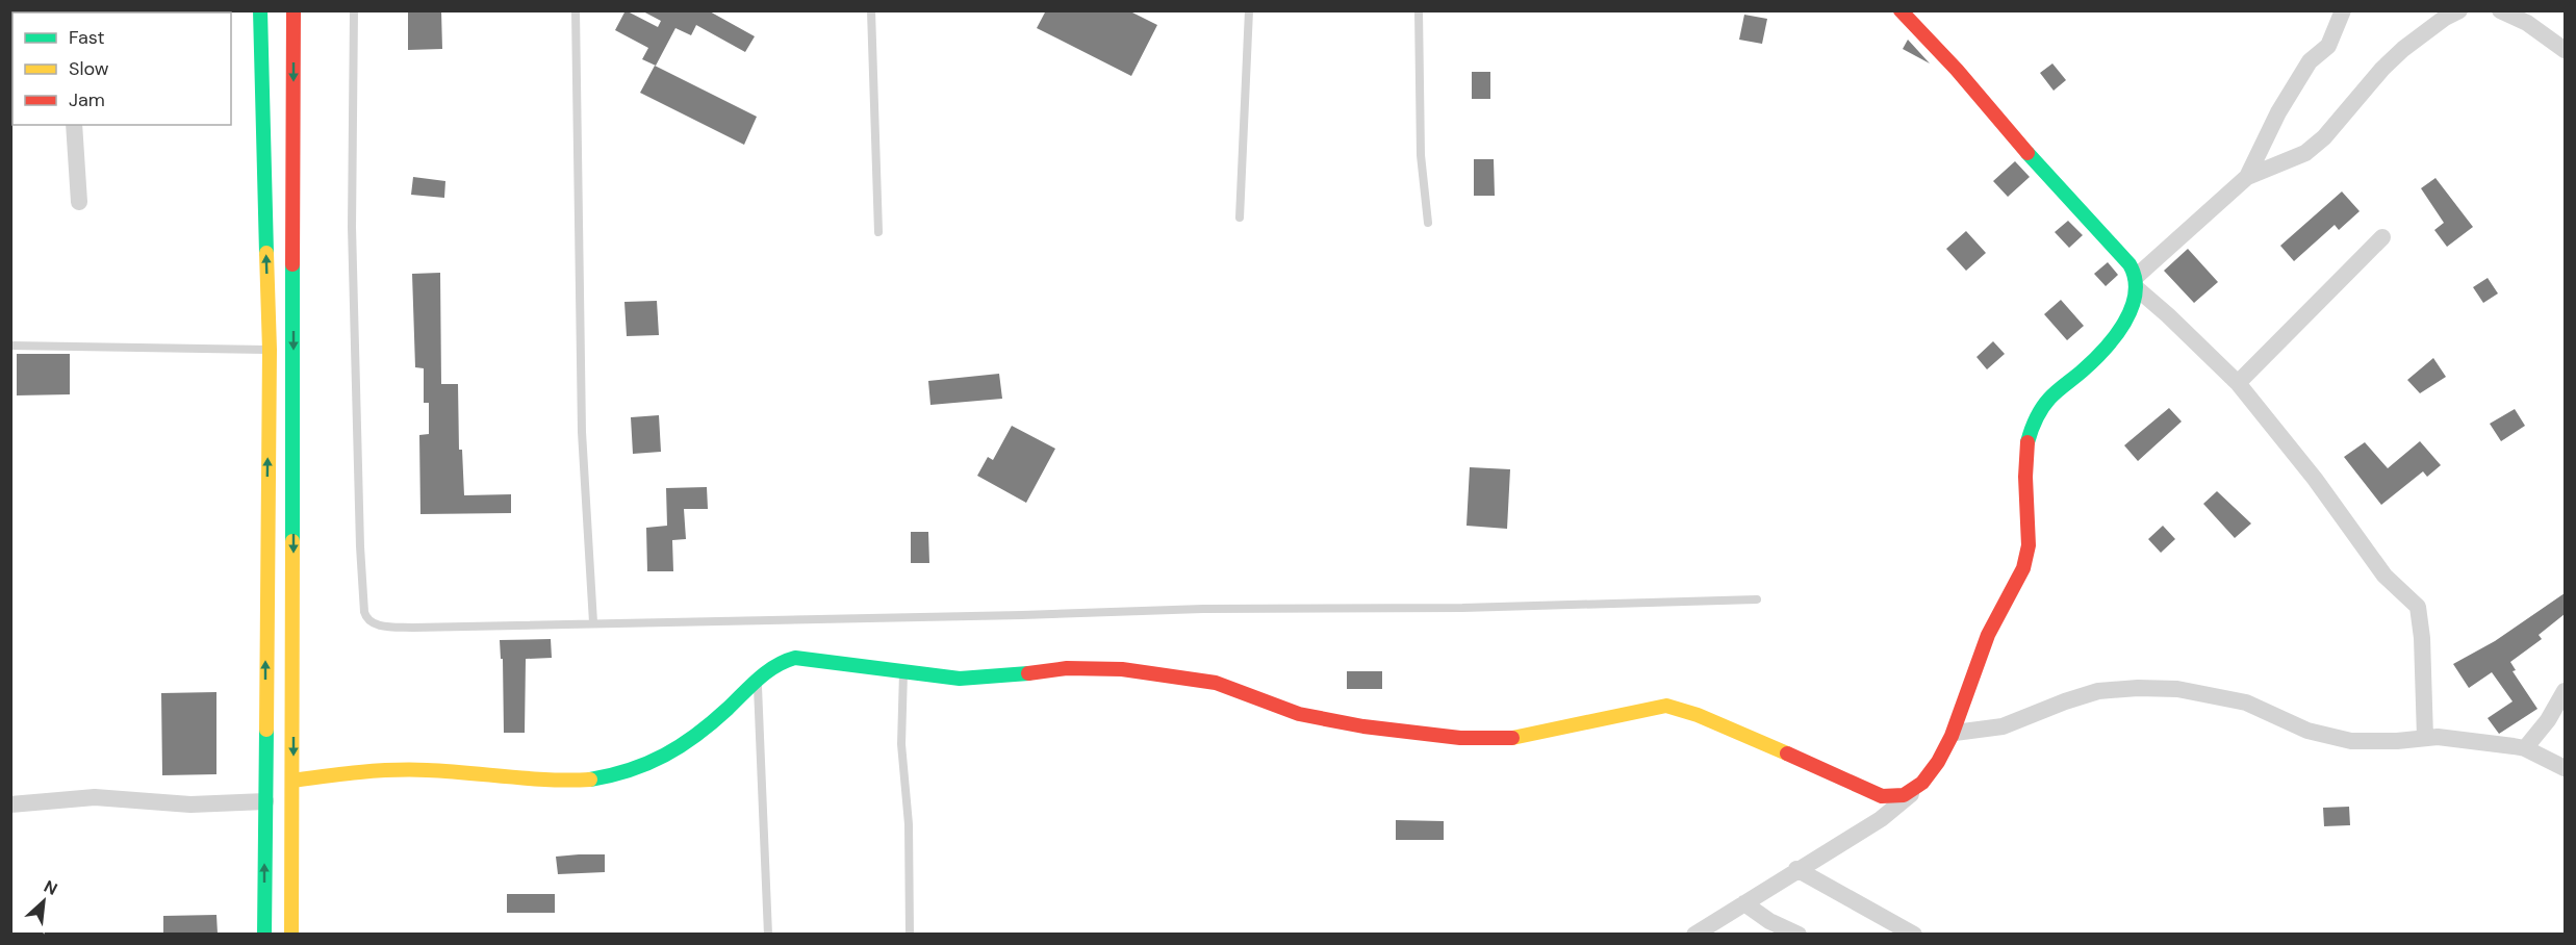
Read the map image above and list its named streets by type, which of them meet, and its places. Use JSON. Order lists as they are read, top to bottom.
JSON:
{
  "legend": ["Fast", "Slow", "Jam"],
  "north": "top right"
}
